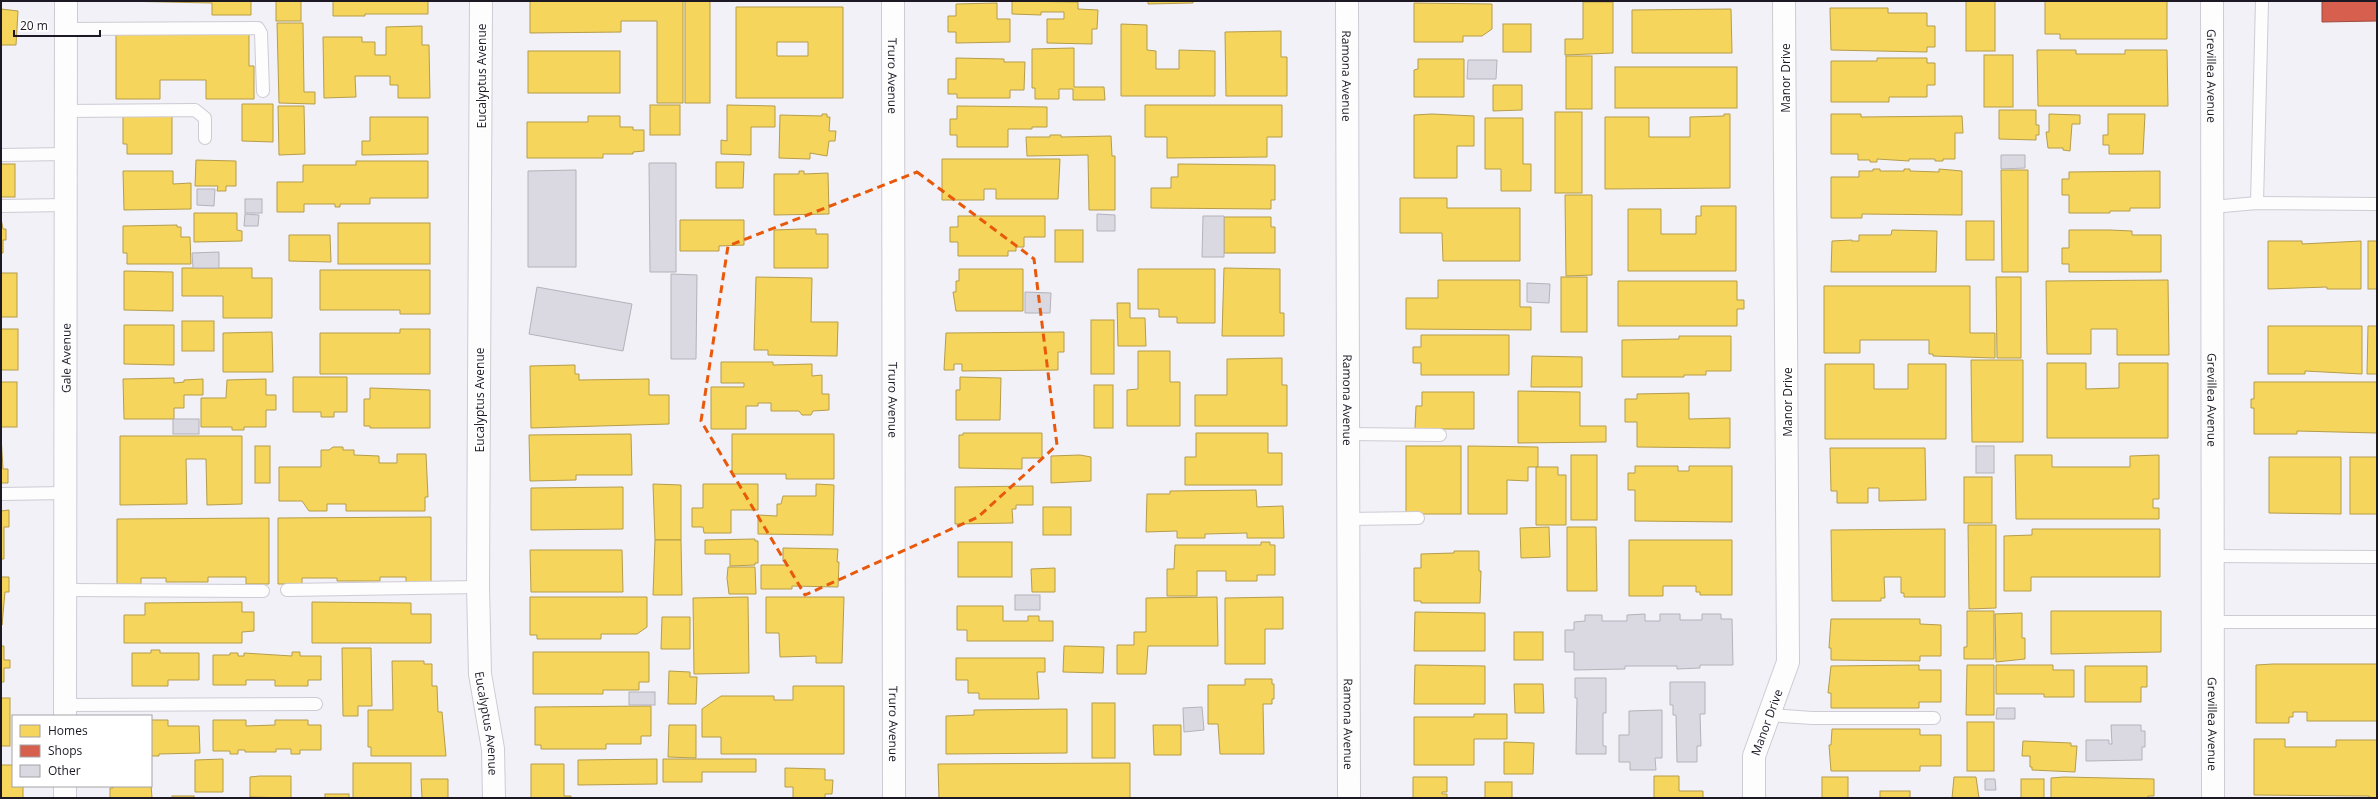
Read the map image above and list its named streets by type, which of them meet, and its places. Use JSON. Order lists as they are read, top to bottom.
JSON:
{
  "streets": {
    "street": [
      "Eucalyptus Avenue",
      "Truro Avenue",
      "Ramona Avenue",
      "Grevillea Avenue",
      "Manor Drive",
      "Gale Avenue"
    ]
  },
  "legend": ["Homes", "Shops", "Other"],
  "scale_bar": "20 m"
}
